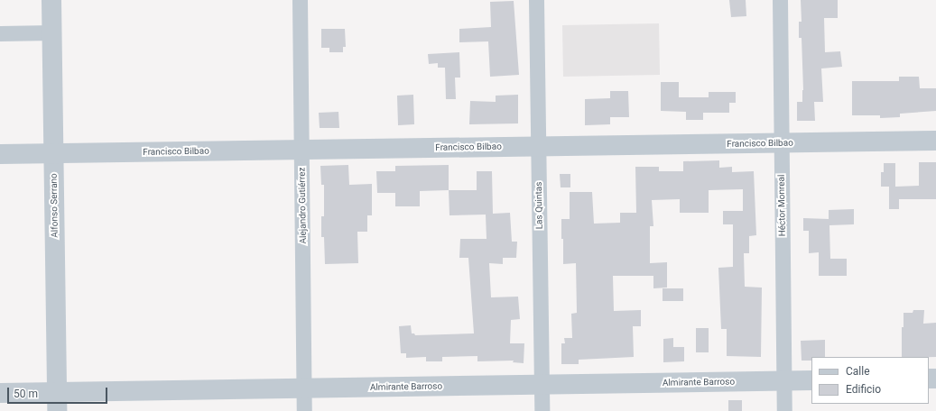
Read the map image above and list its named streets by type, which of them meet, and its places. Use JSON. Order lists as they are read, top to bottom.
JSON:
{
  "streets": {
    "street": [
      "Francisco Bilbao",
      "Alfonso Serrano",
      "Alejandro Gutiérrez",
      "Las Quintas",
      "Héctor Monreal",
      "Almirante Barroso"
    ]
  },
  "crossings": [
    ["Francisco Bilbao", "Alfonso Serrano"],
    ["Francisco Bilbao", "Alejandro Gutiérrez"],
    ["Francisco Bilbao", "Las Quintas"],
    ["Francisco Bilbao", "Héctor Monreal"],
    ["Alfonso Serrano", "Almirante Barroso"],
    ["Alejandro Gutiérrez", "Almirante Barroso"],
    ["Las Quintas", "Almirante Barroso"],
    ["Héctor Monreal", "Almirante Barroso"]
  ],
  "legend": ["Calle", "Edificio"],
  "scale_bar": "50 m"
}
